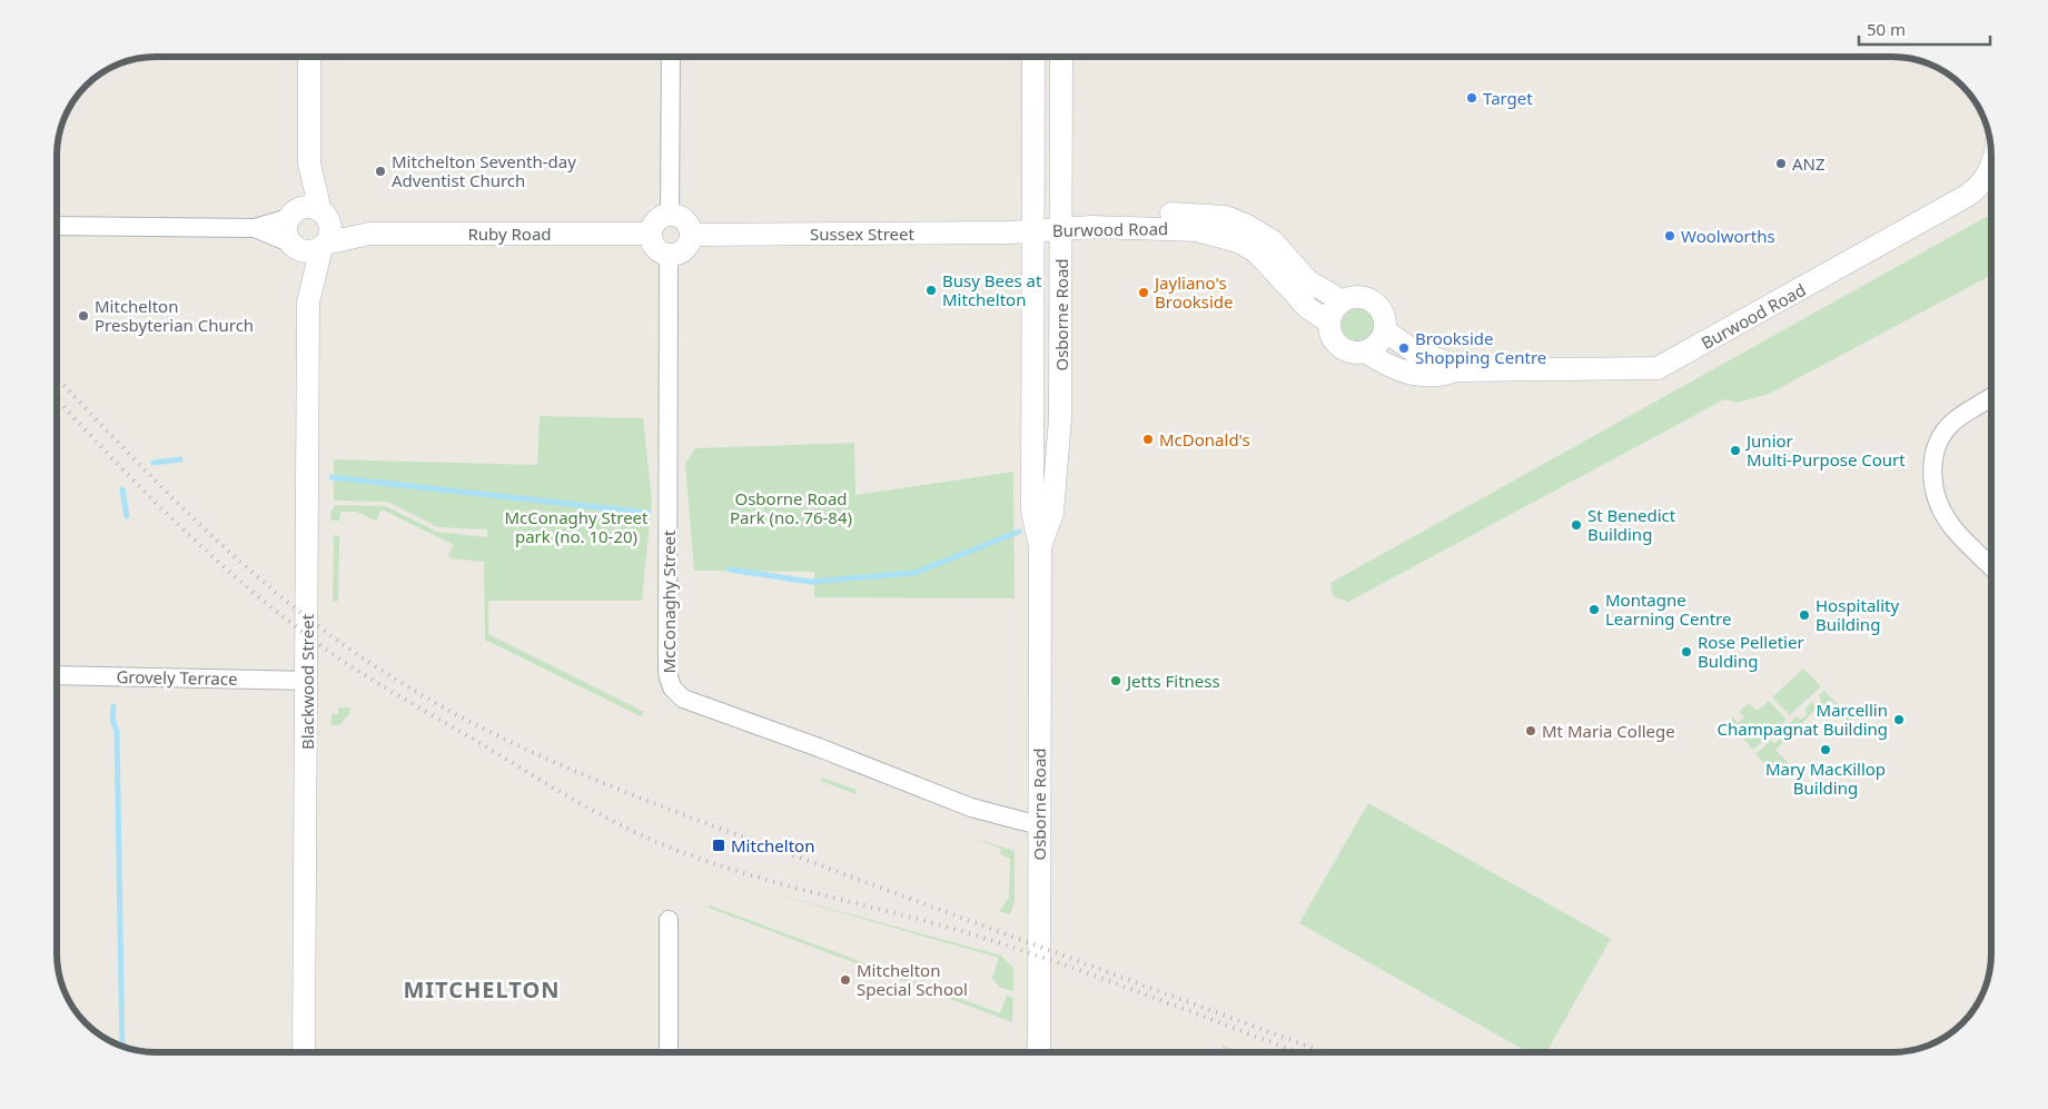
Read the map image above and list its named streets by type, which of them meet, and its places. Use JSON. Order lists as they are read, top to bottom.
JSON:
{
  "streets": {
    "street": [
      "Burwood Road",
      "Ruby Road",
      "Sussex Street",
      "Osborne Road",
      "McConaghy Street",
      "Grovely Terrace",
      "Blackwood Street"
    ]
  },
  "crossings": [
    ["Burwood Road", "Sussex Street"],
    ["Burwood Road", "Osborne Road"],
    ["Ruby Road", "Sussex Street"],
    ["Ruby Road", "McConaghy Street"],
    ["Ruby Road", "Blackwood Street"],
    ["Sussex Street", "Osborne Road"],
    ["Sussex Street", "McConaghy Street"],
    ["Osborne Road", "McConaghy Street"],
    ["Grovely Terrace", "Blackwood Street"]
  ],
  "districts": ["MITCHELTON"],
  "parks": ["Osborne Road Park (no. 76-84)", "McConaghy Street park (no. 10-20)"],
  "places": {
    "other": [
      "Target",
      "ANZ",
      "Mitchelton Seventh-day Adventist Church",
      "Woolworths",
      "Busy Bees at Mitchelton",
      "Jayliano's Brookside",
      "Mitchelton Presbyterian Church",
      "Brookside Shopping Centre",
      "McDonald's",
      "Junior Multi-Purpose Court",
      "St Benedict Building",
      "Montagne Learning Centre",
      "Hospitality Building",
      "Rose Pelletier Bulding",
      "Jetts Fitness",
      "Marcellin Champagnat Building",
      "Mt Maria College",
      "Mary MacKillop Building",
      "Mitchelton Special School"
    ],
    "transit": ["Mitchelton"]
  },
  "scale_bar": "50 m"
}
